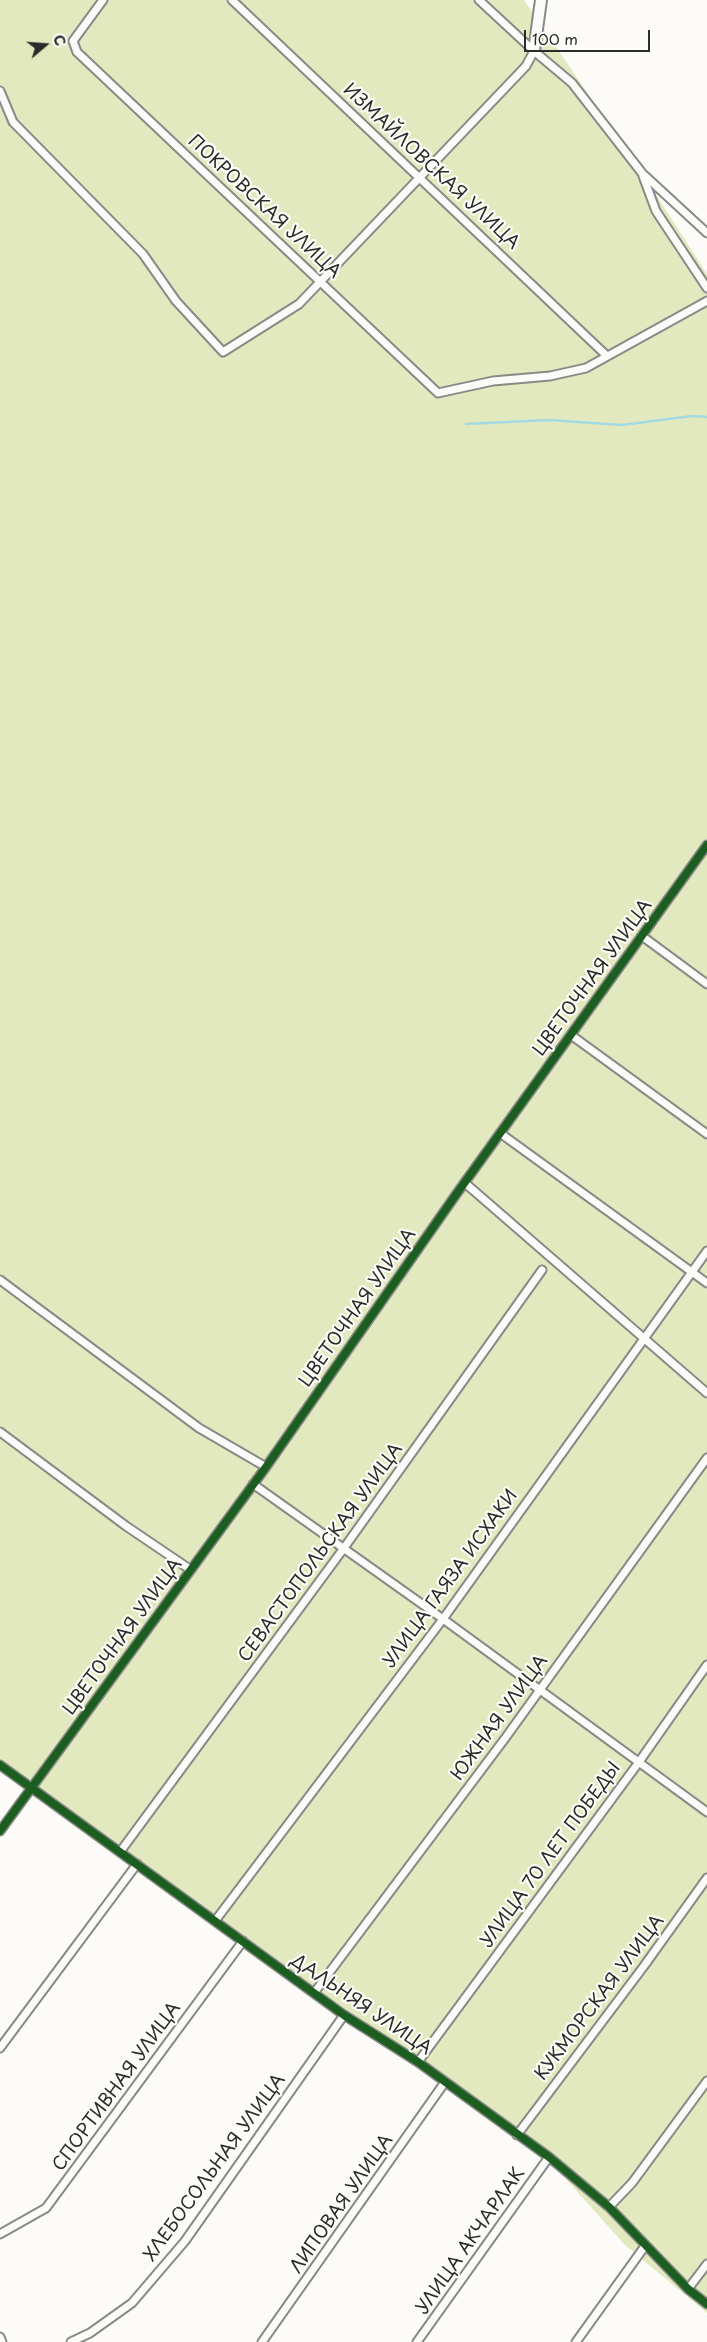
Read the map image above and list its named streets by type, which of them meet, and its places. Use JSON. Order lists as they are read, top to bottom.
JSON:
{
  "streets": {
    "street": [
      "ИЗМАЙЛОВСКАЯ УЛИЦА",
      "ПОКРОВСКАЯ УЛИЦА",
      "ЦВЕТОЧНАЯ УЛИЦА",
      "СЕВАСТОПОЛЬСКАЯ УЛИЦА",
      "УЛИЦА ГАЯЗА ИСХАКИ",
      "ЮЖНАЯ УЛИЦА",
      "УЛИЦА 70 ЛЕТ ПОБЕДЫ",
      "КУКМОРСКАЯ УЛИЦА",
      "ДАЛЬНЯЯ УЛИЦА",
      "СПОРТИВНАЯ УЛИЦА",
      "ХЛЕБОСОЛЬНАЯ УЛИЦА",
      "ЛИПОВАЯ УЛИЦА",
      "УЛИЦА АКЧАРЛАК"
    ]
  },
  "crossings": [
    ["ИЗМАЙЛОВСКАЯ УЛИЦА", "ПОКРОВСКАЯ УЛИЦА"],
    ["ЦВЕТОЧНАЯ УЛИЦА", "ДАЛЬНЯЯ УЛИЦА"],
    ["СЕВАСТОПОЛЬСКАЯ УЛИЦА", "ДАЛЬНЯЯ УЛИЦА"],
    ["УЛИЦА ГАЯЗА ИСХАКИ", "ДАЛЬНЯЯ УЛИЦА"],
    ["ЮЖНАЯ УЛИЦА", "ДАЛЬНЯЯ УЛИЦА"],
    ["УЛИЦА 70 ЛЕТ ПОБЕДЫ", "ДАЛЬНЯЯ УЛИЦА"],
    ["КУКМОРСКАЯ УЛИЦА", "ДАЛЬНЯЯ УЛИЦА"],
    ["ДАЛЬНЯЯ УЛИЦА", "СПОРТИВНАЯ УЛИЦА"],
    ["ДАЛЬНЯЯ УЛИЦА", "ХЛЕБОСОЛЬНАЯ УЛИЦА"],
    ["ДАЛЬНЯЯ УЛИЦА", "ЛИПОВАЯ УЛИЦА"],
    ["ДАЛЬНЯЯ УЛИЦА", "УЛИЦА АКЧАРЛАК"]
  ],
  "scale_bar": "100 m",
  "north": "right"
}
